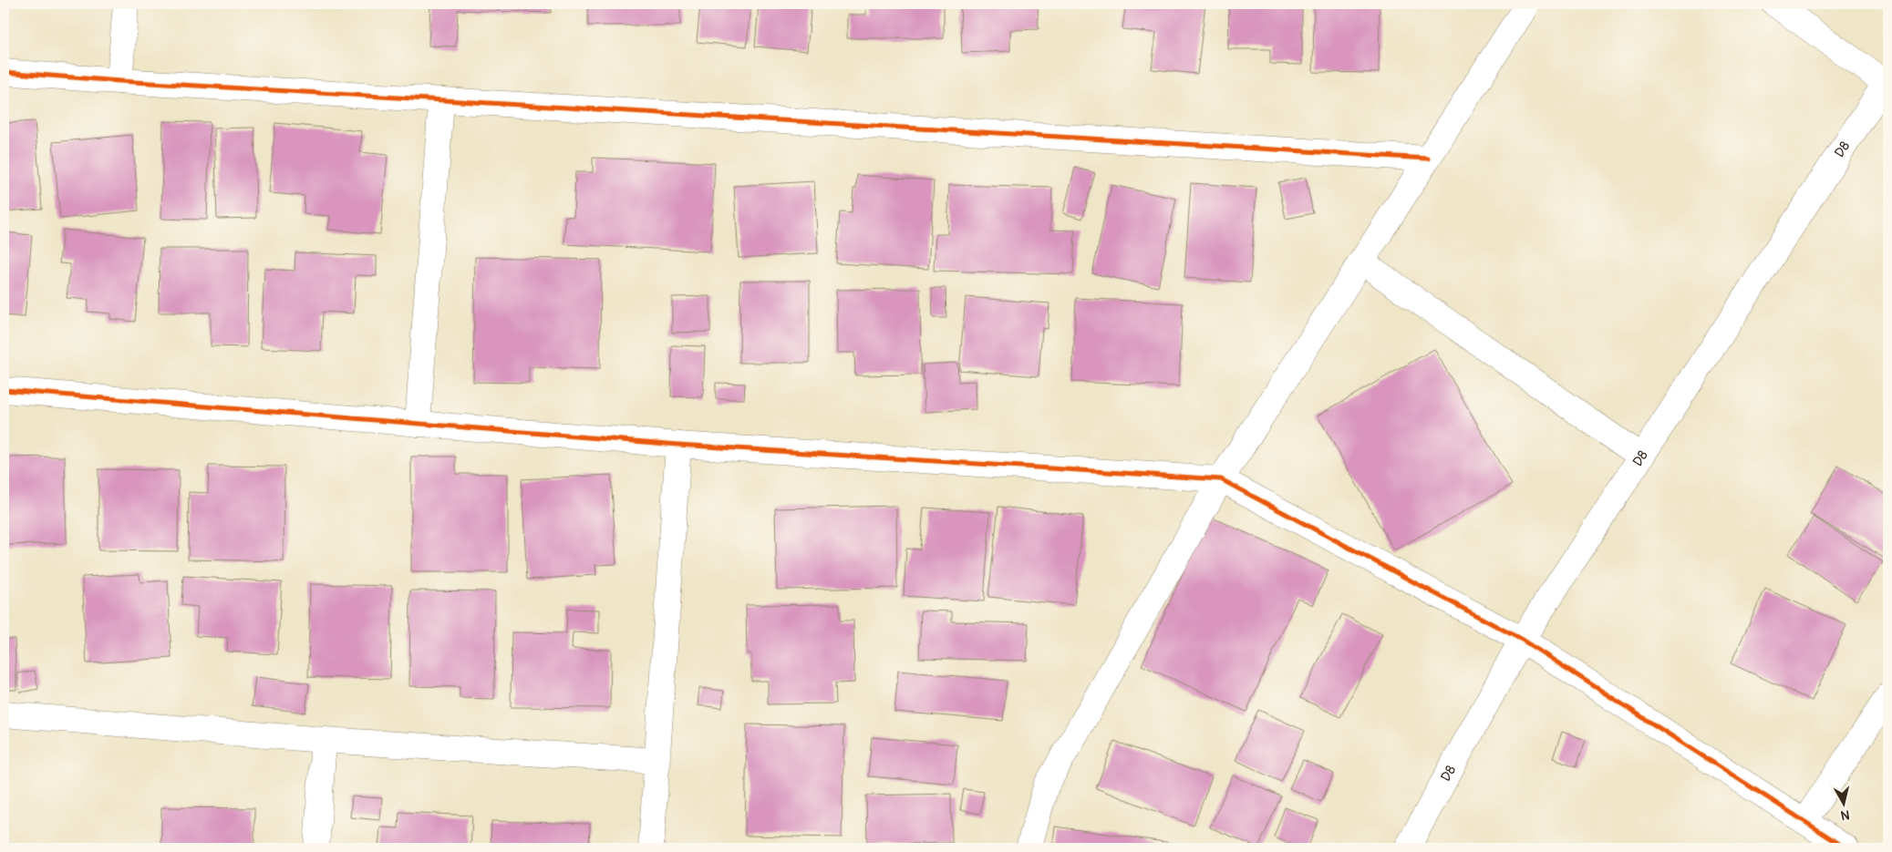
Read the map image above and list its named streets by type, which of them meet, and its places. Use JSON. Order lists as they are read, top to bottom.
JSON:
{
  "streets": {
    "street": ["D8"]
  },
  "north": "bottom"
}
